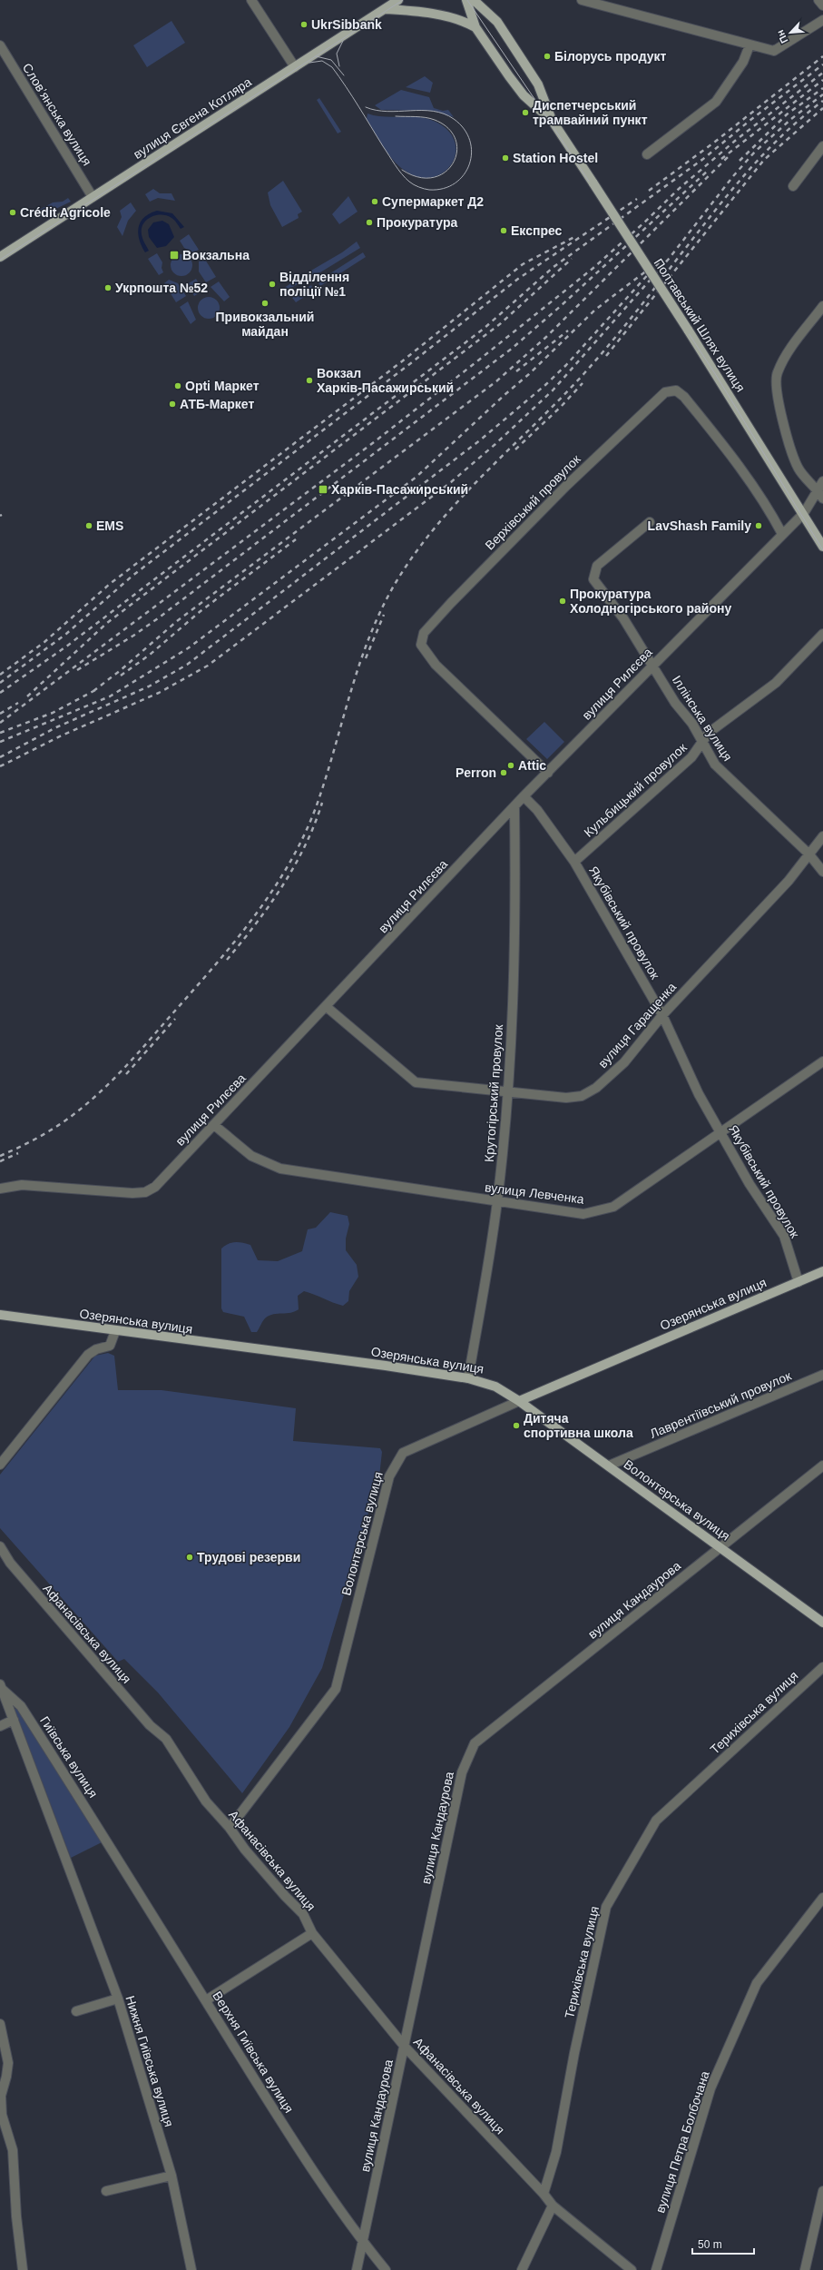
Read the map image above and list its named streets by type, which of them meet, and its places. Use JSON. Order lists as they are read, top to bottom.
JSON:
{
  "streets": {
    "main road": [
      "вулиця Євгена Котляра",
      "Полтавський Шлях вулиця",
      "Озерянська вулиця",
      "Волонтерська вулиця"
    ],
    "street": [
      "Слов’янська вулиця",
      "Верхівський провулок",
      "вулиця Рилєєва",
      "Іллінська вулиця",
      "Кульбицький провулок",
      "Якубівський провулок",
      "вулиця Гаращенка",
      "Крутогірський провулок",
      "вулиця Левченка",
      "Лаврентіївський провулок",
      "вулиця Кандаурова",
      "Афанасівська вулиця",
      "Терихівська вулиця",
      "Гиївська вулиця",
      "Верхня Гиївська вулиця",
      "Нижня Гиївська вулиця",
      "вулиця Петра Болбочана"
    ]
  },
  "crossings": [
    ["Слов’янська вулиця", "вулиця Євгена Котляра"],
    ["Полтавський Шлях вулиця", "вулиця Рилєєва"],
    ["Верхівський провулок", "вулиця Рилєєва"],
    ["вулиця Рилєєва", "Іллінська вулиця"],
    ["вулиця Рилєєва", "Якубівський провулок"],
    ["вулиця Рилєєва", "вулиця Гаращенка"],
    ["вулиця Рилєєва", "Крутогірський провулок"],
    ["вулиця Рилєєва", "вулиця Левченка"],
    ["Іллінська вулиця", "Кульбицький провулок"],
    ["Іллінська вулиця", "вулиця Гаращенка"],
    ["Кульбицький провулок", "Якубівський провулок"],
    ["Якубівський провулок", "вулиця Гаращенка"],
    ["Якубівський провулок", "вулиця Левченка"],
    ["Якубівський провулок", "Озерянська вулиця"],
    ["вулиця Гаращенка", "Крутогірський провулок"],
    ["Крутогірський провулок", "вулиця Левченка"],
    ["Крутогірський провулок", "Озерянська вулиця"],
    ["Озерянська вулиця", "Волонтерська вулиця"],
    ["Лаврентіївський провулок", "Волонтерська вулиця"],
    ["Волонтерська вулиця", "вулиця Кандаурова"],
    ["Волонтерська вулиця", "Афанасівська вулиця"],
    ["вулиця Кандаурова", "Афанасівська вулиця"],
    ["вулиця Кандаурова", "Верхня Гиївська вулиця"],
    ["Афанасівська вулиця", "Терихівська вулиця"],
    ["Гиївська вулиця", "Верхня Гиївська вулиця"],
    ["Гиївська вулиця", "Нижня Гиївська вулиця"]
  ],
  "places": {
    "other": [
      "UkrSibbank",
      "Білорусь продукт",
      "Диспетчерський трамвайний пункт",
      "Station Hostel",
      "Супермаркет Д2",
      "Crédit Agricole",
      "Прокуратура",
      "Експрес",
      "Відділення поліції №1",
      "Укрпошта №52",
      "Привокзальний майдан",
      "Вокзал Харків-Пасажирський",
      "Opti Маркет",
      "АТБ-Маркет",
      "EMS",
      "LavShash Family",
      "Прокуратура Холодногірського району",
      "Attic",
      "Perron",
      "Дитяча спортивна школа",
      "Трудові резерви"
    ],
    "transit": ["Вокзальна", "Харків-Пасажирський"]
  },
  "scale_bar": "50 m",
  "north": "bottom left"
}
